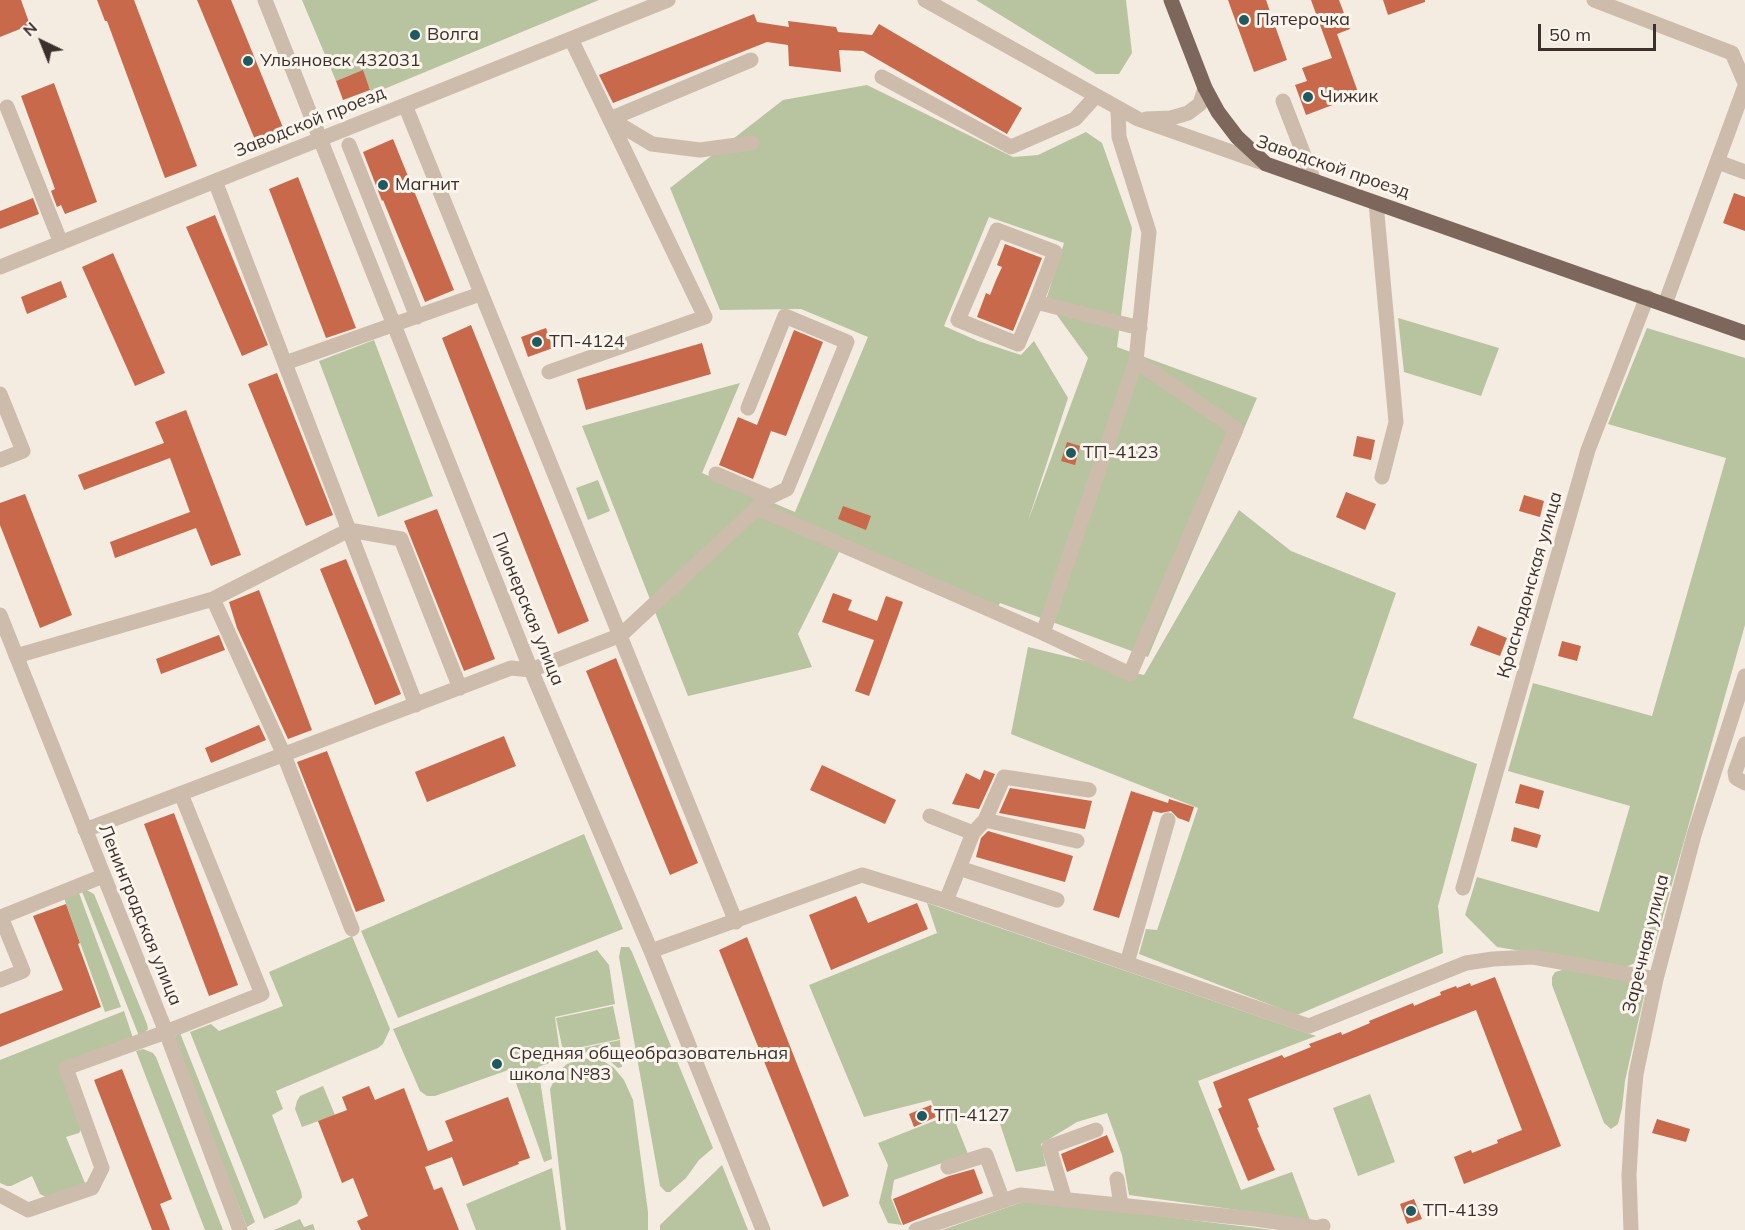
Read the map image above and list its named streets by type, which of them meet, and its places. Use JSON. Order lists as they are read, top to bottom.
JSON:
{
  "streets": {
    "main road": ["Заводской проезд"],
    "street": [
      "Краснодонская улица",
      "Пионерская улица",
      "Ленинградская улица",
      "Заречная улица"
    ]
  },
  "crossings": [
    ["Заводской проезд", "Краснодонская улица"],
    ["Заводской проезд", "Пионерская улица"]
  ],
  "places": [
    "Пятерочка",
    "Волга",
    "Ульяновск 432031",
    "Чижик",
    "Магнит",
    "ТП-4124",
    "ТП-4123",
    "Средняя общеобразовательная школа №83",
    "ТП-4127",
    "ТП-4139"
  ],
  "scale_bar": "50 m",
  "north": "top left"
}
